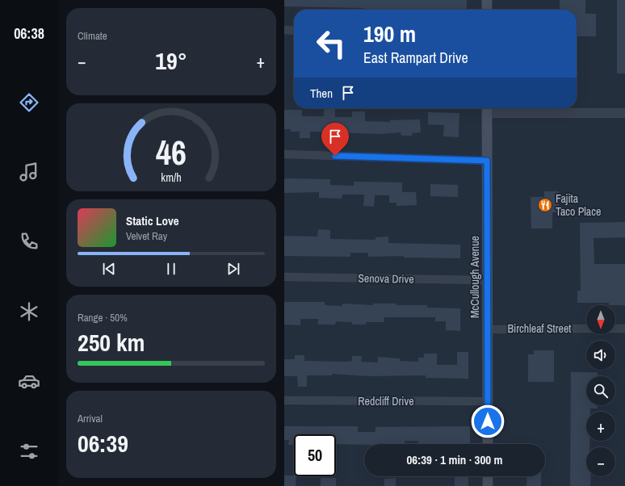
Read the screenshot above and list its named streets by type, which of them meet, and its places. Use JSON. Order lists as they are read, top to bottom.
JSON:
{
  "streets": {
    "main road": ["McCullough Avenue"],
    "street": ["Senova Drive", "Birchleaf Street", "Redcliff Drive"]
  },
  "crossings": [
    ["McCullough Avenue", "Senova Drive"],
    ["McCullough Avenue", "Birchleaf Street"],
    ["McCullough Avenue", "Redcliff Drive"]
  ],
  "places": {
    "restaurant": ["Fajita Taco Place"]
  },
  "north": "bottom",
  "page": {
    "tabs": "06:38",
    "tile": [
      "Climate",
      ["Range · 50%", "250 km"],
      ["Arrival", "06:39"]
    ],
    "turn": ["190 m", "East Rampart Drive"],
    "heat": ["−", "19°", "+"],
    "then": "Then",
    "song": ["Static Love", "Velvet Ray"],
    "map_buttons": ["+", "−"],
    "limit": "50",
    "trip": "06:39 · 1 min · 300 m",
    "gauge": ["46", "km/h"]
  }
}
